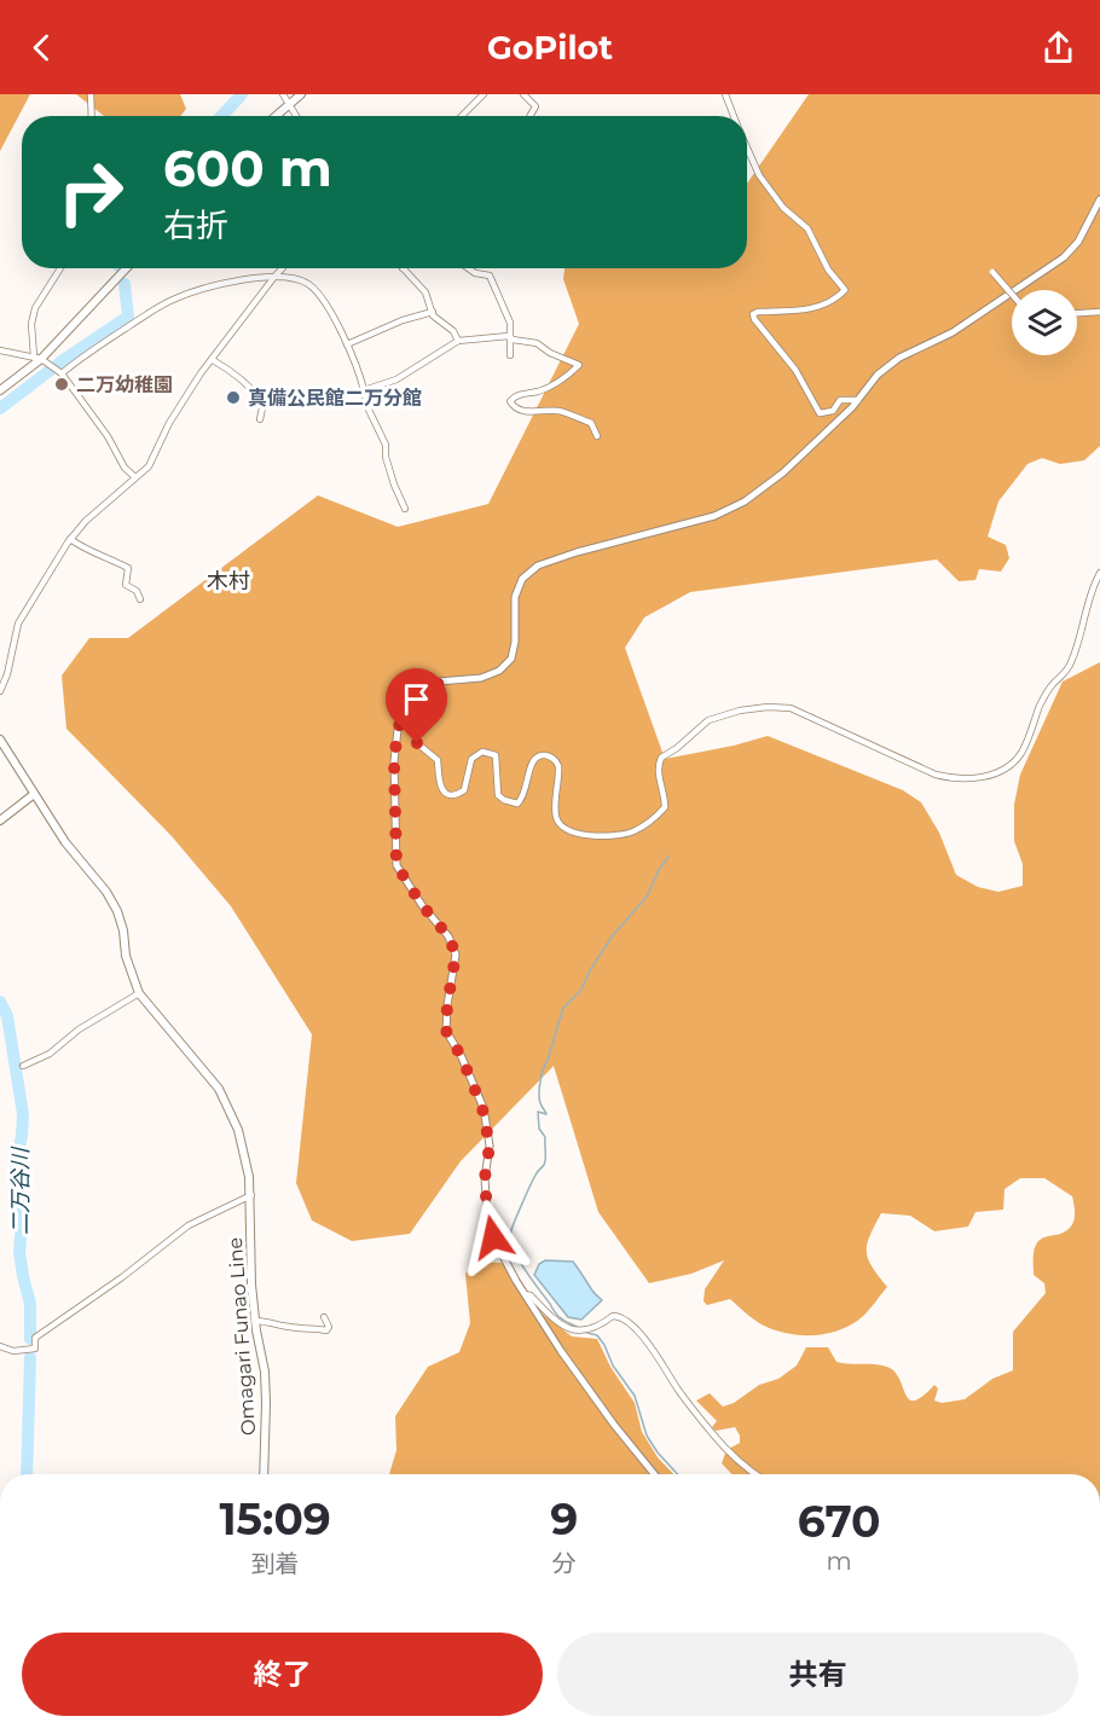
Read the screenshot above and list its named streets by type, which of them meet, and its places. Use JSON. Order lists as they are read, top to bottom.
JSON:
{
  "streets": {
    "main road": ["Omagari Funao Line"]
  },
  "districts": ["木村"],
  "water": ["二万谷川"],
  "places": ["二万幼稚園", "真備公民館二万分館"],
  "page": {
    "header": "GoPilot",
    "turn": ["600 m", "右折"],
    "eta": [
      "15:09",
      "到着",
      "9",
      "分",
      "670",
      "m"
    ],
    "buttons": ["終了", "共有"]
  }
}
